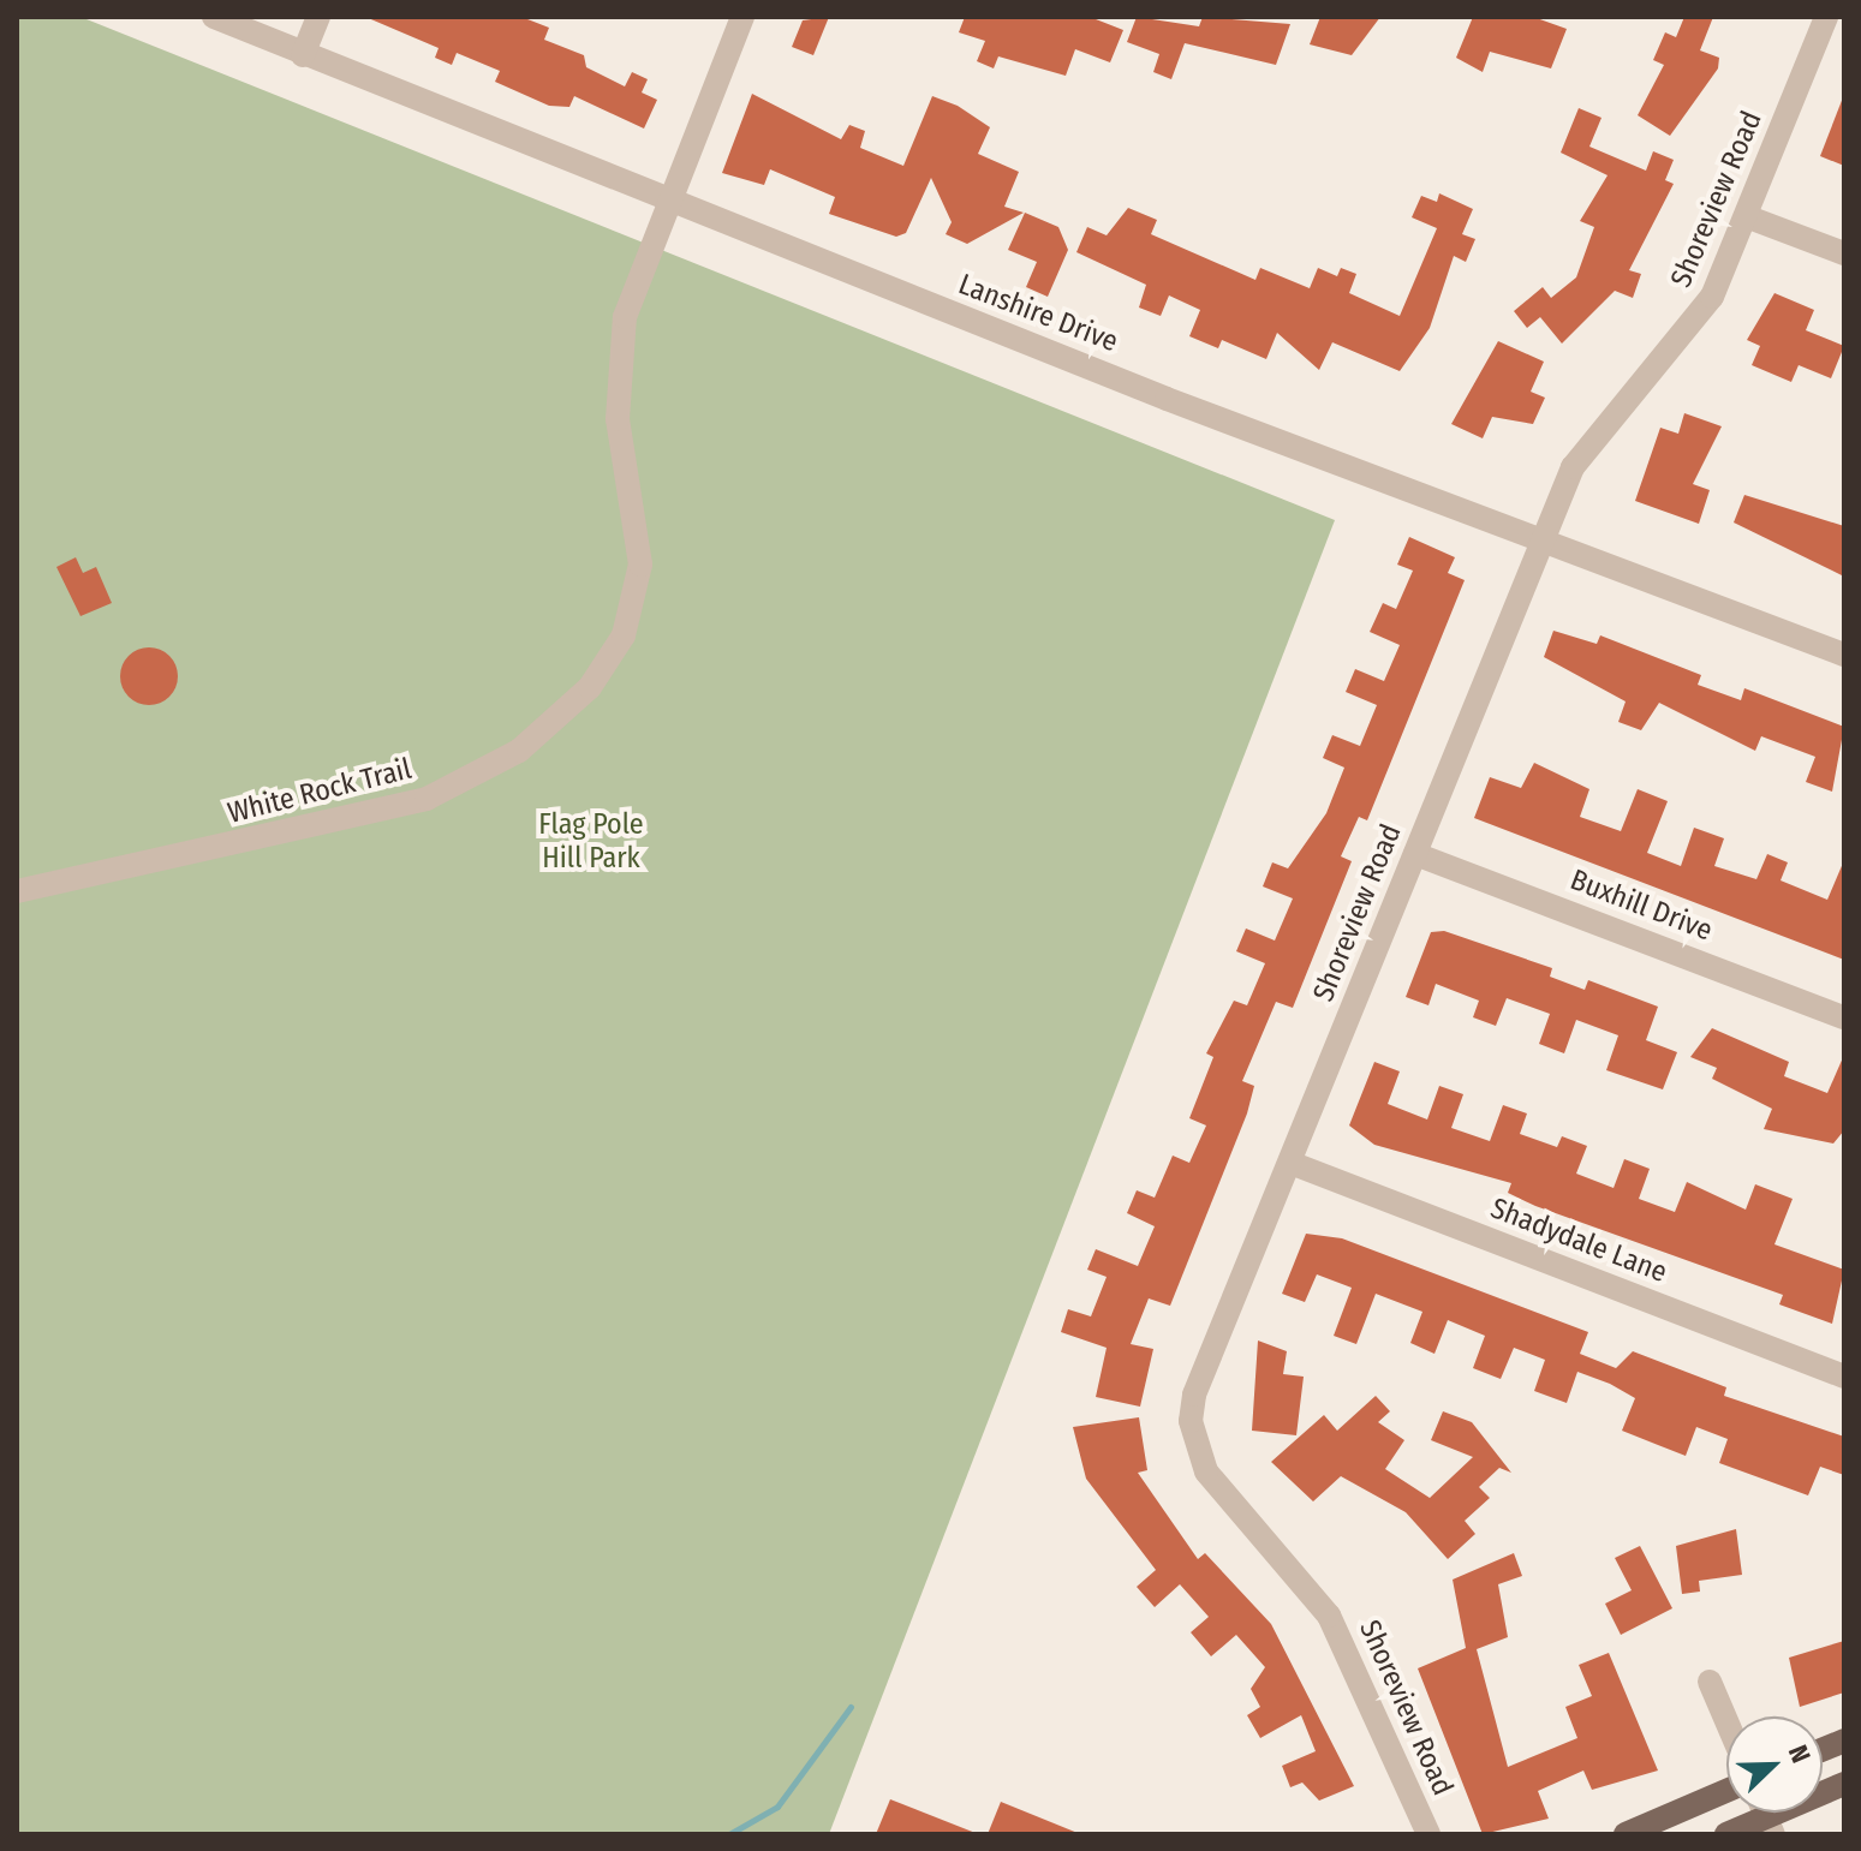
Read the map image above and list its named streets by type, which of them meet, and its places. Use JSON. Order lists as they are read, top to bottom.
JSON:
{
  "streets": {
    "street": [
      "Shoreview Road",
      "Lanshire Drive",
      "White Rock Trail",
      "Buxhill Drive",
      "Shadydale Lane"
    ]
  },
  "crossings": [
    ["Shoreview Road", "Lanshire Drive"],
    ["Shoreview Road", "Buxhill Drive"],
    ["Shoreview Road", "Shadydale Lane"],
    ["Lanshire Drive", "White Rock Trail"]
  ],
  "parks": ["Flag Pole Hill Park"],
  "north": "top right"
}
